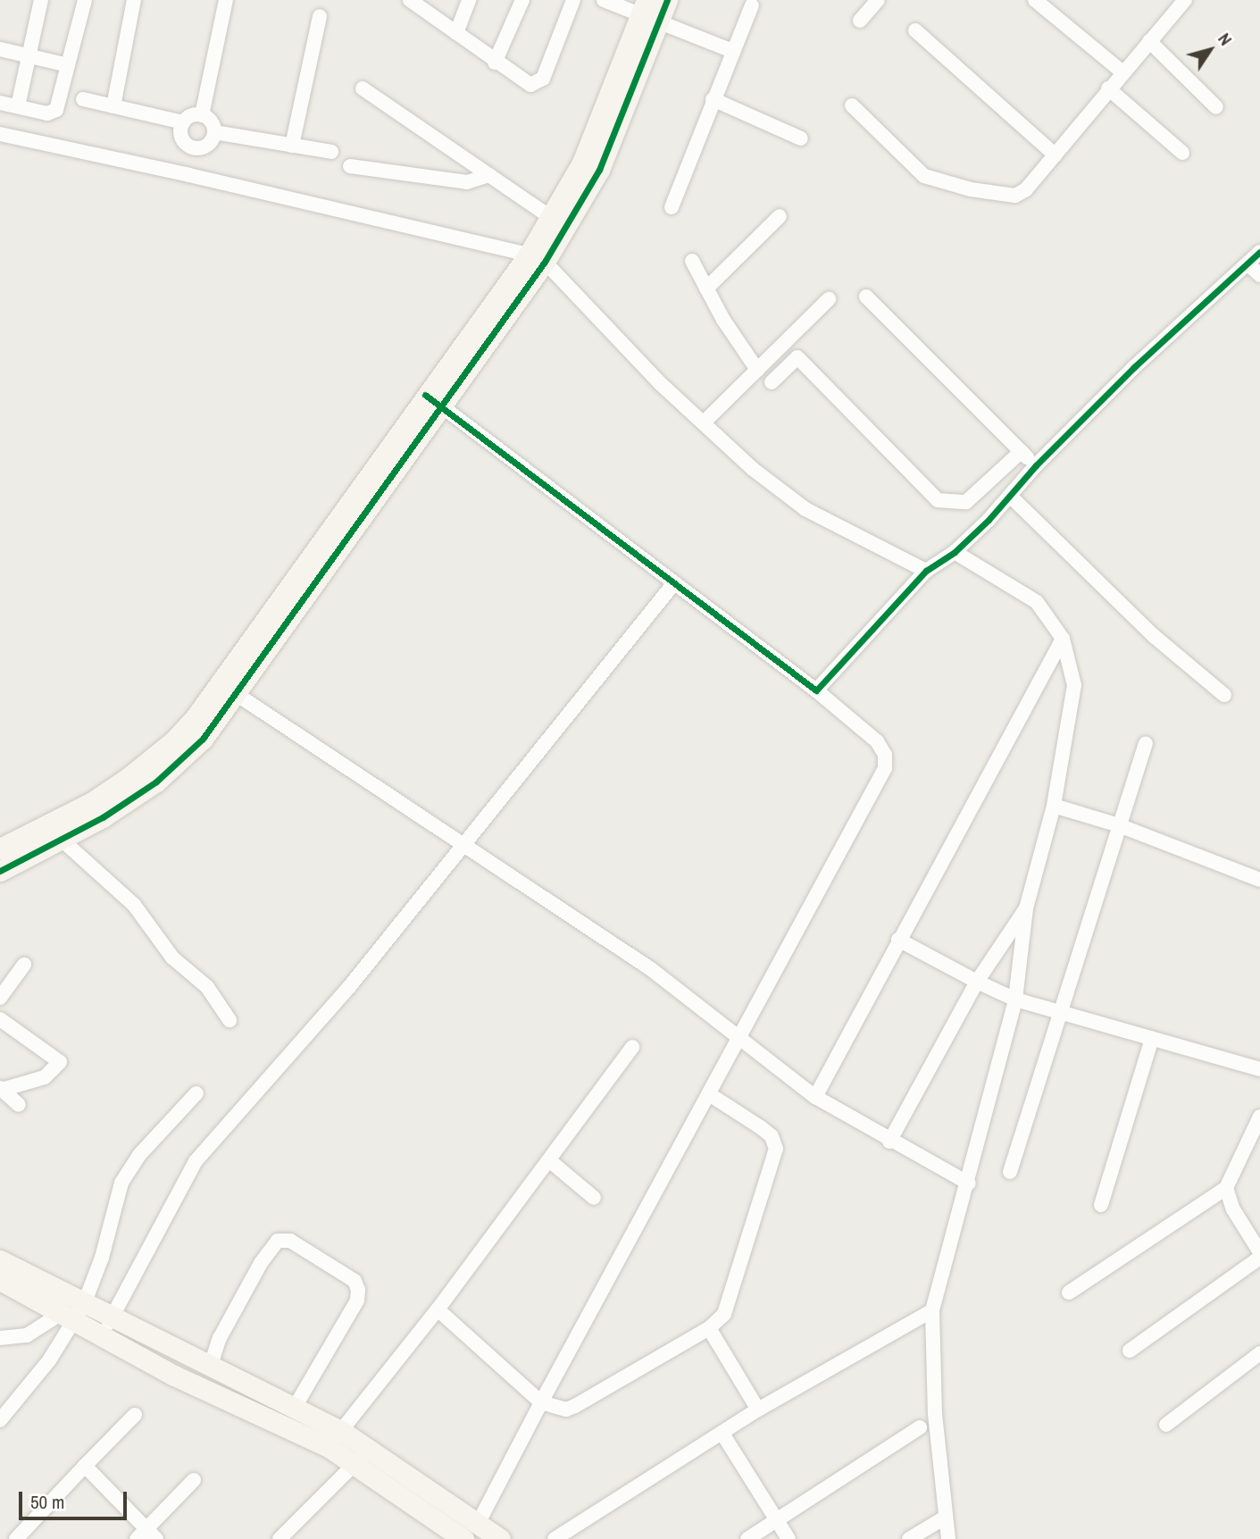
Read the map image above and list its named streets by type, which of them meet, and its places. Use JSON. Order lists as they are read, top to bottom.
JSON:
{
  "scale_bar": "50 m",
  "north": "top right"
}
